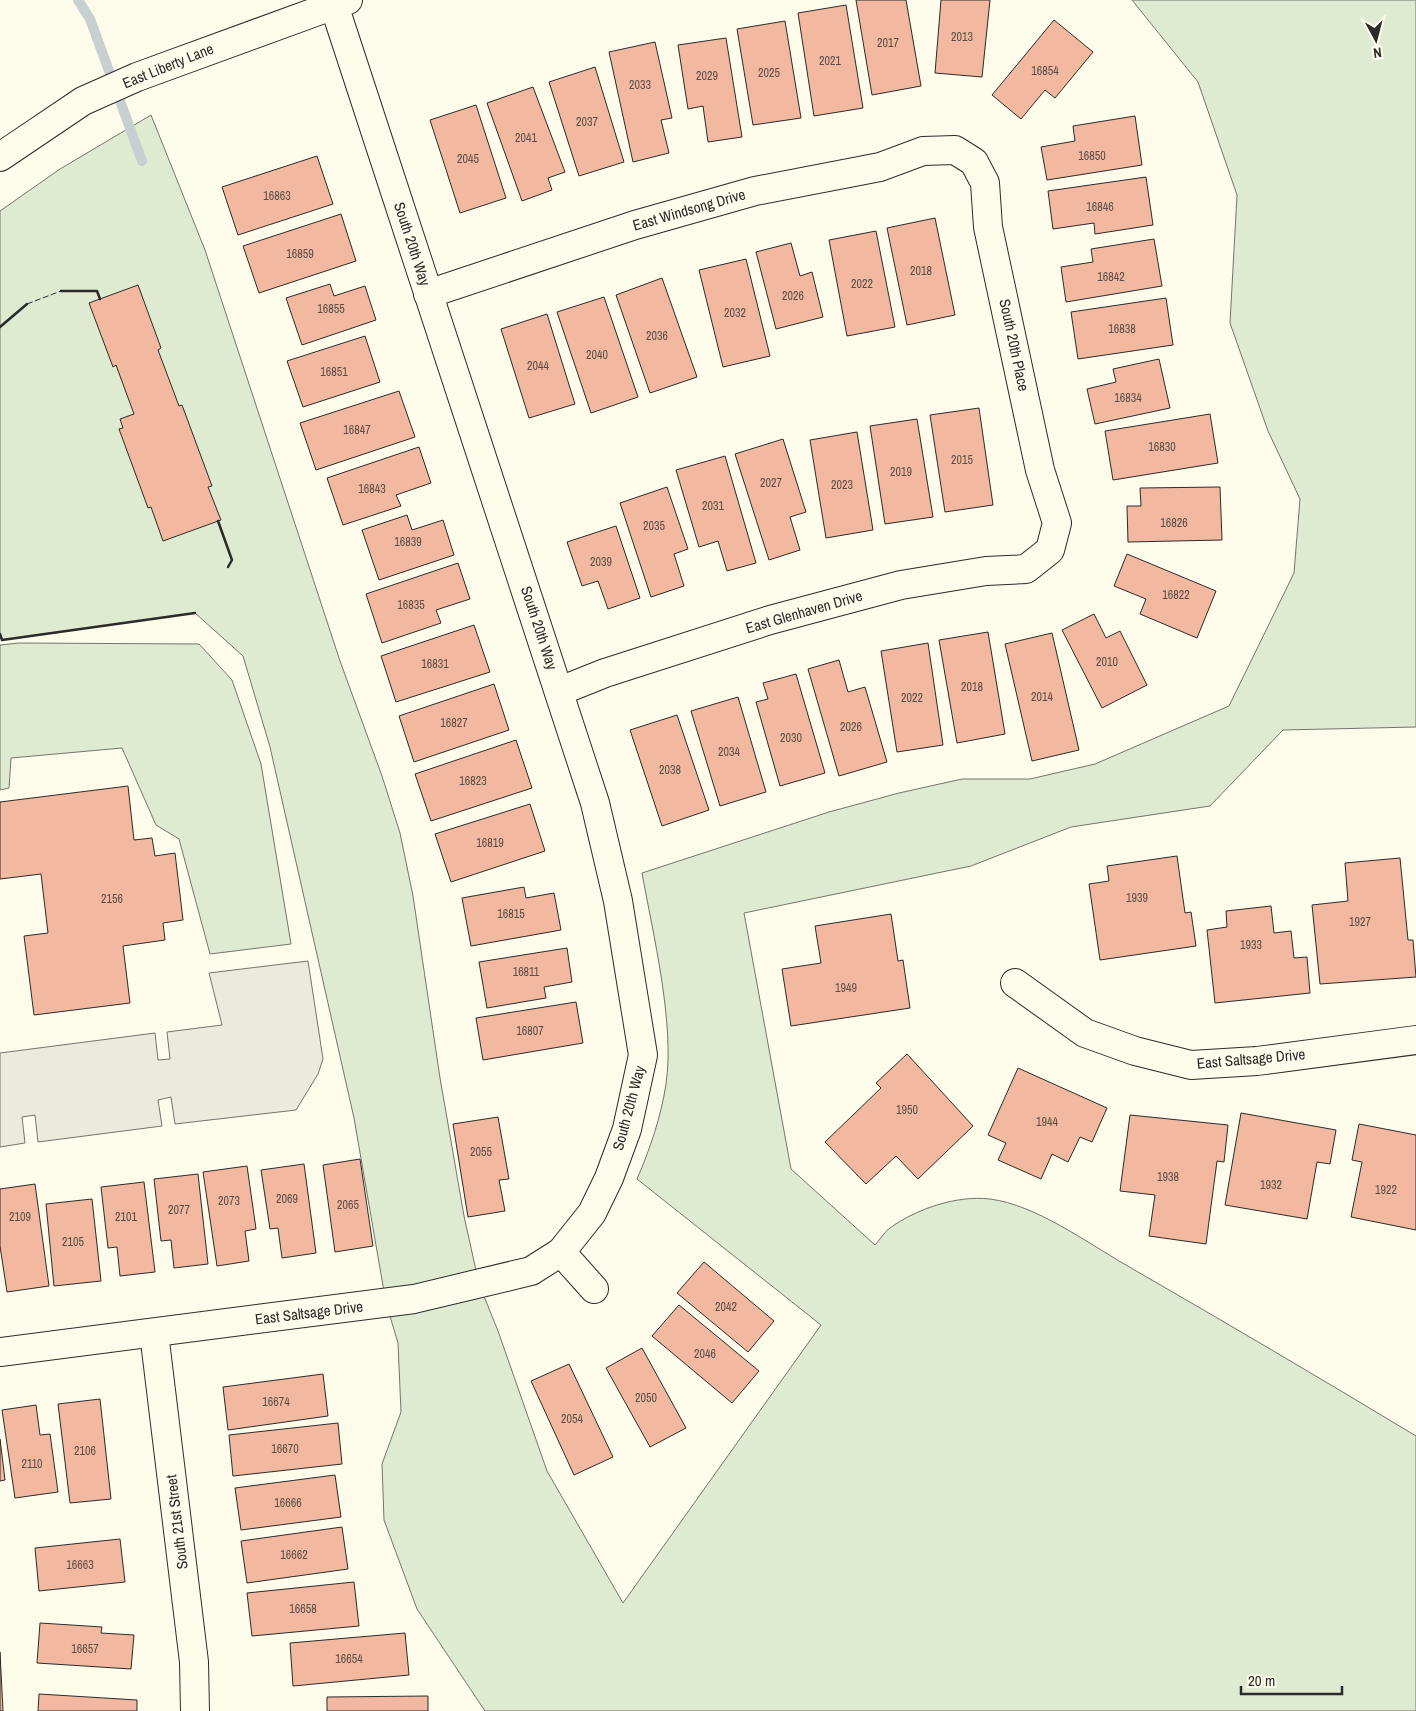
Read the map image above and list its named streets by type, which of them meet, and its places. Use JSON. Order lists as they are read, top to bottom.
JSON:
{
  "streets": {
    "street": [
      "East Liberty Lane",
      "East Windsong Drive",
      "South 20th Way",
      "South 20th Place",
      "East Glenhaven Drive",
      "East Saltsage Drive",
      "South 21st Street"
    ]
  },
  "crossings": [
    ["East Liberty Lane", "South 20th Way"],
    ["East Windsong Drive", "South 20th Way"],
    ["East Windsong Drive", "South 20th Place"],
    ["South 20th Way", "East Glenhaven Drive"],
    ["South 20th Way", "East Saltsage Drive"],
    ["South 20th Place", "East Glenhaven Drive"],
    ["East Saltsage Drive", "South 21st Street"]
  ],
  "house_numbers": [
    "2013",
    "2017",
    "2021",
    "16854",
    "2025",
    "2029",
    "2033",
    "2037",
    "2041",
    "16850",
    "2045",
    "16863",
    "16846",
    "16859",
    "2018",
    "16842",
    "2022",
    "2026",
    "16855",
    "2032",
    "16838",
    "2036",
    "2040",
    "2044",
    "16851",
    "16834",
    "16847",
    "16830",
    "2015",
    "2019",
    "2027",
    "2023",
    "16843",
    "2031",
    "16826",
    "2035",
    "16839",
    "2039",
    "16822",
    "16835",
    "2010",
    "16831",
    "2018",
    "2014",
    "2022",
    "16827",
    "2026",
    "2030",
    "2034",
    "2038",
    "16823",
    "16819",
    "1939",
    "2156",
    "16815",
    "1927",
    "1933",
    "16811",
    "1949",
    "16807",
    "1950",
    "1944",
    "2055",
    "1938",
    "1932",
    "1922",
    "2069",
    "2073",
    "2065",
    "2077",
    "2109",
    "2101",
    "2105",
    "2042",
    "2046",
    "2050",
    "16674",
    "2054",
    "16670",
    "2106",
    "2110",
    "16666",
    "16662",
    "16663",
    "16658",
    "16657",
    "16654"
  ],
  "scale_bar": "20 m",
  "north": "bottom"
}
